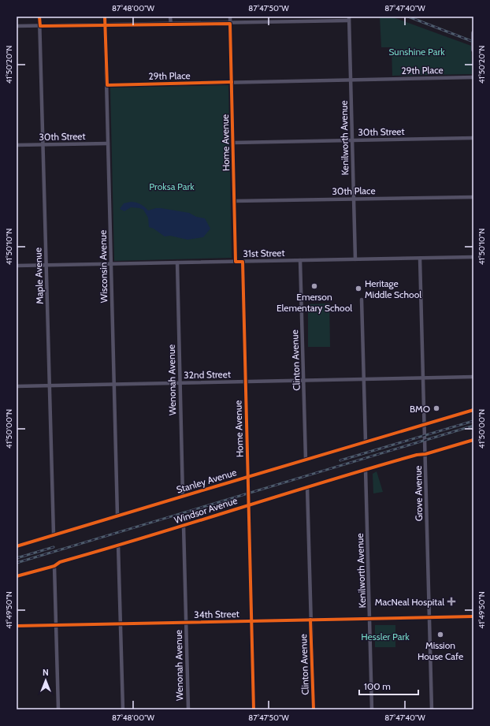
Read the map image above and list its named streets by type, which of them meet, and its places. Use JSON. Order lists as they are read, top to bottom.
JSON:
{
  "streets": {
    "street": [
      "29th Place",
      "30th Street",
      "Kenilworth Avenue",
      "Home Avenue",
      "30th Place",
      "31st Street",
      "Wisconsin Avenue",
      "Maple Avenue",
      "Clinton Avenue",
      "32nd Street",
      "Wenonah Avenue",
      "Stanley Avenue",
      "Grove Avenue",
      "Windsor Avenue",
      "34th Street"
    ]
  },
  "crossings": [
    ["29th Place", "Kenilworth Avenue"],
    ["29th Place", "Home Avenue"],
    ["29th Place", "Wisconsin Avenue"],
    ["30th Street", "Kenilworth Avenue"],
    ["30th Street", "Home Avenue"],
    ["30th Street", "Wisconsin Avenue"],
    ["30th Street", "Maple Avenue"],
    ["Kenilworth Avenue", "30th Place"],
    ["Kenilworth Avenue", "31st Street"],
    ["Kenilworth Avenue", "Windsor Avenue"],
    ["Kenilworth Avenue", "34th Street"],
    ["Home Avenue", "30th Place"],
    ["Home Avenue", "31st Street"],
    ["Home Avenue", "32nd Street"],
    ["Home Avenue", "Stanley Avenue"],
    ["Home Avenue", "Windsor Avenue"],
    ["Home Avenue", "34th Street"],
    ["31st Street", "Wisconsin Avenue"],
    ["31st Street", "Maple Avenue"],
    ["31st Street", "Clinton Avenue"],
    ["31st Street", "Wenonah Avenue"],
    ["31st Street", "Grove Avenue"],
    ["Wisconsin Avenue", "32nd Street"],
    ["Wisconsin Avenue", "Stanley Avenue"],
    ["Maple Avenue", "32nd Street"],
    ["Maple Avenue", "Stanley Avenue"],
    ["Clinton Avenue", "32nd Street"],
    ["Clinton Avenue", "Stanley Avenue"],
    ["Clinton Avenue", "Windsor Avenue"],
    ["Clinton Avenue", "34th Street"],
    ["32nd Street", "Wenonah Avenue"],
    ["32nd Street", "Grove Avenue"],
    ["Wenonah Avenue", "Stanley Avenue"],
    ["Wenonah Avenue", "Windsor Avenue"],
    ["Wenonah Avenue", "34th Street"],
    ["Stanley Avenue", "Grove Avenue"],
    ["Grove Avenue", "Windsor Avenue"],
    ["Grove Avenue", "34th Street"]
  ],
  "parks": ["Sunshine Park", "Proksa Park", "Hessler Park"],
  "places": {
    "other": [
      "Emerson Elementary School",
      "Heritage Middle School",
      "BMO",
      "Mission House Cafe"
    ],
    "health": ["MacNeal Hospital"]
  },
  "scale_bar": "100 m",
  "north": "top",
  "coordinates": [
    "87°48'00\"W",
    "87°47'50\"W",
    "87°47'40\"W",
    "41°50'20\"N",
    "41°50'10\"N",
    "41°50'00\"N",
    "41°49'50\"N"
  ]
}
